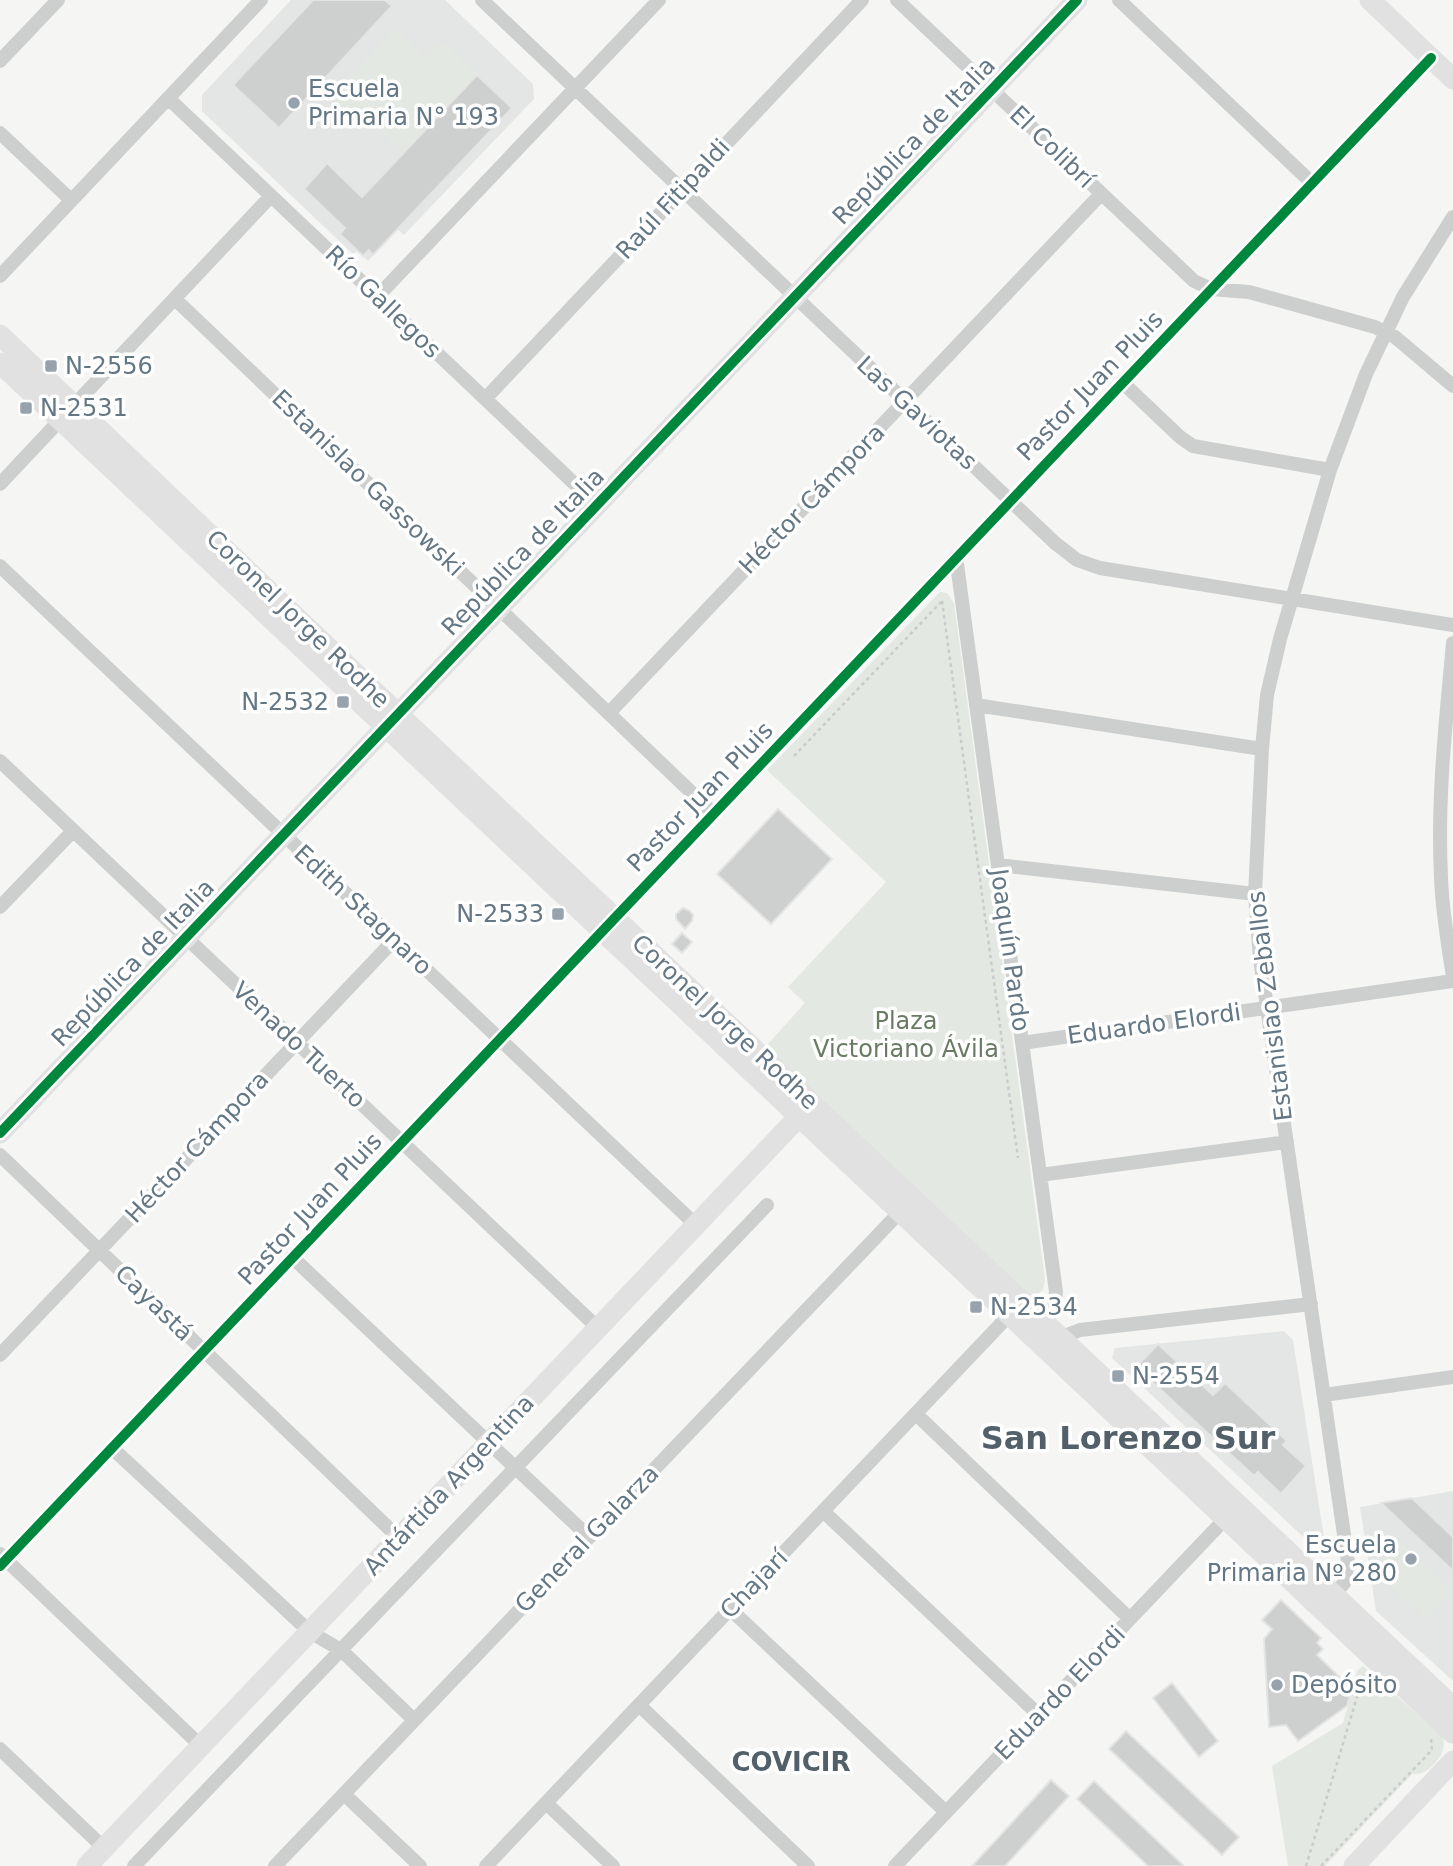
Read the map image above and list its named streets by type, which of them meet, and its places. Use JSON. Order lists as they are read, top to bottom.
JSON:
{
  "streets": {
    "main road": ["República de Italia", "Coronel Jorge Rodhe", "Antártida Argentina"],
    "street": [
      "El Colibrí",
      "Raúl Fitipaldi",
      "Río Gallegos",
      "Pastor Juan Pluis",
      "Las Gaviotas",
      "Estanislao Gassowski",
      "Héctor Cámpora",
      "Edith Stagnaro",
      "Joaquín Pardo",
      "Estanislao Zeballos",
      "Eduardo Elordi",
      "Venado Tuerto",
      "Cayastá",
      "General Galarza",
      "Chajarí"
    ]
  },
  "crossings": [
    ["República de Italia", "El Colibrí"],
    ["República de Italia", "Río Gallegos"],
    ["República de Italia", "Las Gaviotas"],
    ["República de Italia", "Estanislao Gassowski"],
    ["República de Italia", "Coronel Jorge Rodhe"],
    ["República de Italia", "Edith Stagnaro"],
    ["República de Italia", "Venado Tuerto"],
    ["El Colibrí", "Pastor Juan Pluis"],
    ["El Colibrí", "Héctor Cámpora"],
    ["Raúl Fitipaldi", "Río Gallegos"],
    ["Raúl Fitipaldi", "Las Gaviotas"],
    ["Pastor Juan Pluis", "Las Gaviotas"],
    ["Pastor Juan Pluis", "Estanislao Gassowski"],
    ["Pastor Juan Pluis", "Coronel Jorge Rodhe"],
    ["Pastor Juan Pluis", "Edith Stagnaro"],
    ["Pastor Juan Pluis", "Joaquín Pardo"],
    ["Pastor Juan Pluis", "Venado Tuerto"],
    ["Pastor Juan Pluis", "Cayastá"],
    ["Las Gaviotas", "Héctor Cámpora"],
    ["Las Gaviotas", "Estanislao Zeballos"],
    ["Estanislao Gassowski", "Héctor Cámpora"],
    ["Héctor Cámpora", "Edith Stagnaro"],
    ["Héctor Cámpora", "Venado Tuerto"],
    ["Héctor Cámpora", "Cayastá"],
    ["Coronel Jorge Rodhe", "Joaquín Pardo"],
    ["Coronel Jorge Rodhe", "Estanislao Zeballos"],
    ["Coronel Jorge Rodhe", "Eduardo Elordi"],
    ["Coronel Jorge Rodhe", "Antártida Argentina"],
    ["Coronel Jorge Rodhe", "General Galarza"],
    ["Coronel Jorge Rodhe", "Chajarí"],
    ["Edith Stagnaro", "Antártida Argentina"],
    ["Joaquín Pardo", "Eduardo Elordi"],
    ["Estanislao Zeballos", "Eduardo Elordi"],
    ["Venado Tuerto", "Antártida Argentina"],
    ["Cayastá", "Antártida Argentina"]
  ],
  "districts": ["San Lorenzo Sur", "COVICIR"],
  "parks": ["Plaza Victoriano Ávila"],
  "places": {
    "other": ["Escuela Primaria N° 193", "Escuela Primaria Nº 280", "Depósito"],
    "transit": [
      "N-2556",
      "N-2531",
      "N-2532",
      "N-2533",
      "N-2534",
      "N-2554"
    ]
  }
}
